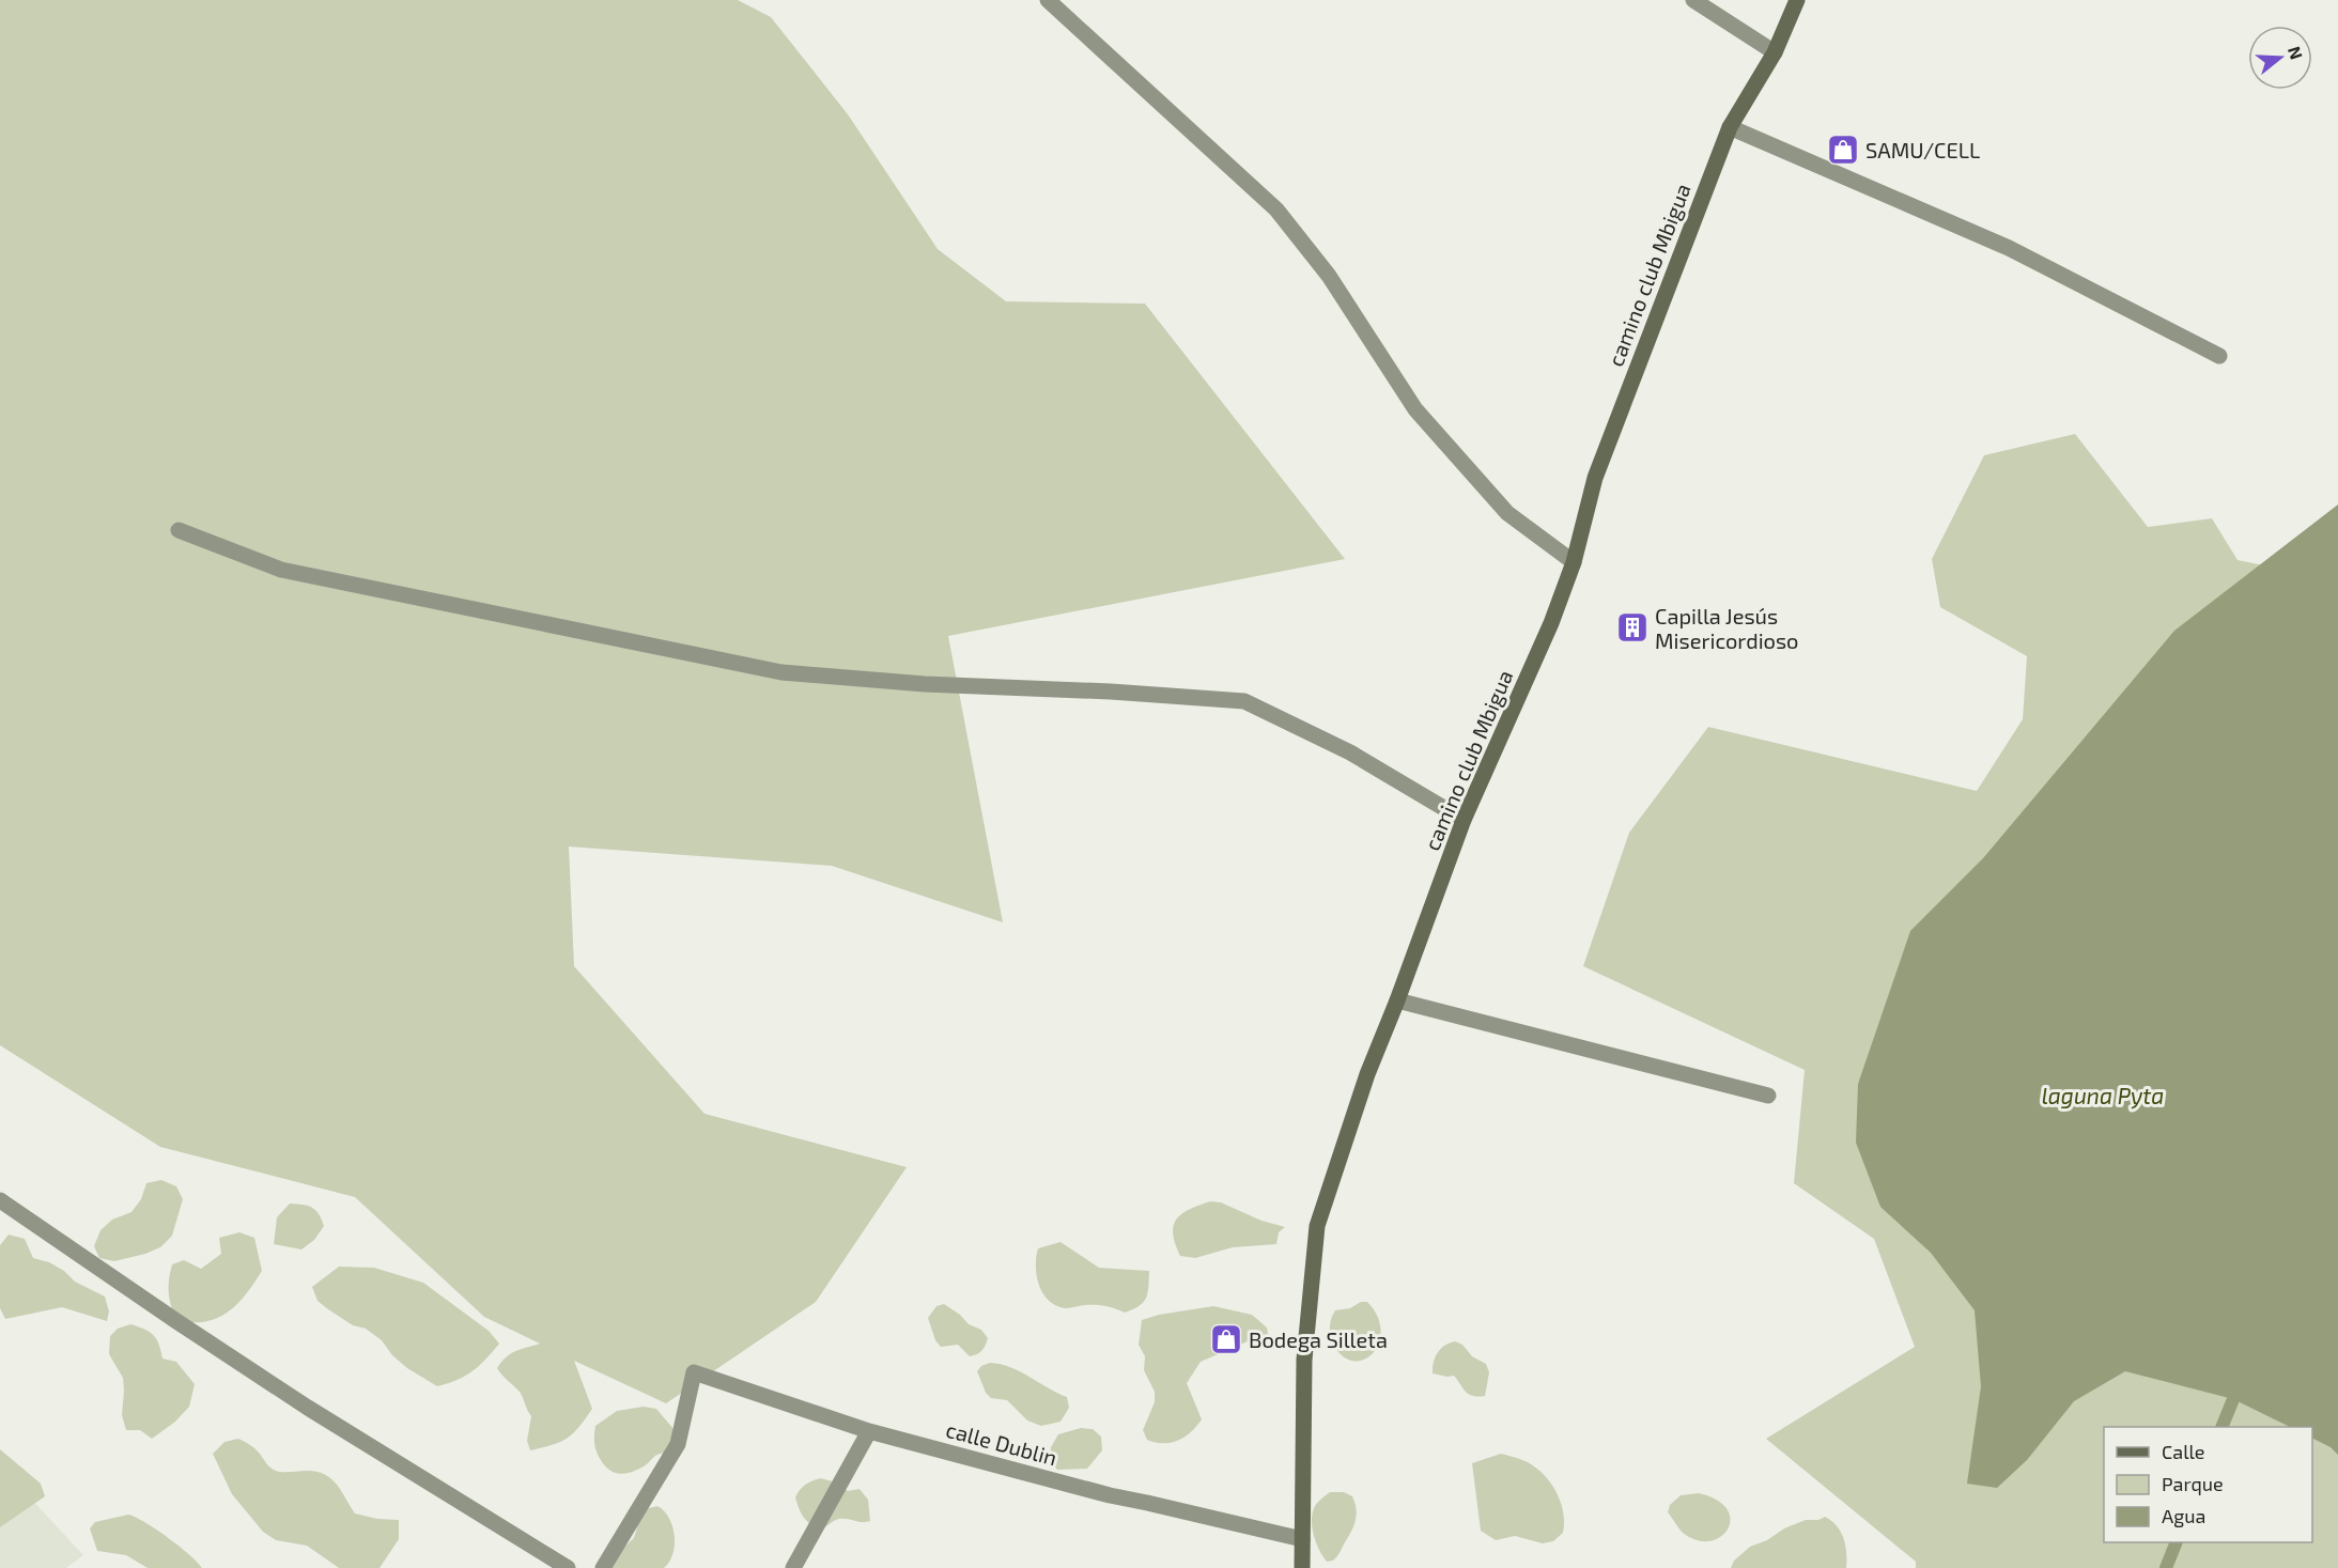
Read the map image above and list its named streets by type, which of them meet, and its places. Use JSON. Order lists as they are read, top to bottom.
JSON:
{
  "streets": {
    "main road": ["camino club Mbigua"],
    "street": ["calle Dublin"]
  },
  "crossings": [
    ["camino club Mbigua", "calle Dublin"]
  ],
  "water": ["laguna Pyta"],
  "places": {
    "shop": ["SAMU/CELL", "Bodega Silleta"],
    "building": ["Capilla Jesús Misericordioso"]
  },
  "legend": ["Calle", "Parque", "Agua"],
  "north": "right"
}
